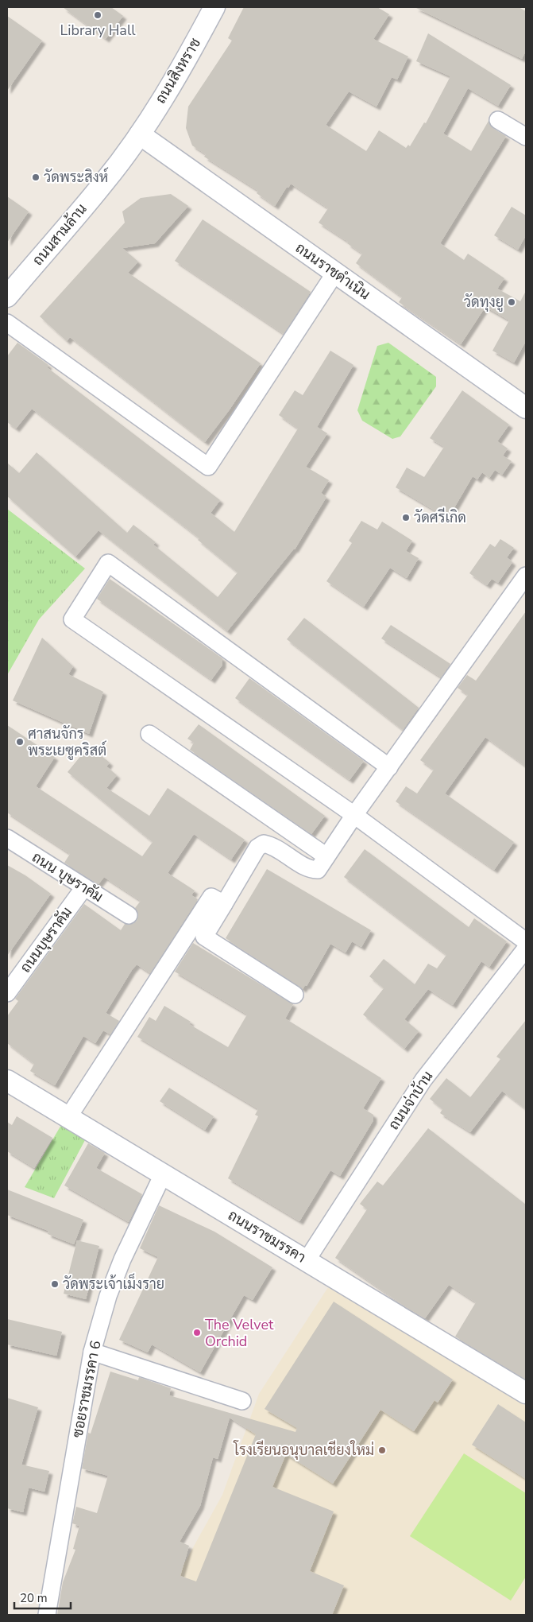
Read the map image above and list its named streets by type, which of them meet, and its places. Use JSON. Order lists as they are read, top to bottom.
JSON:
{
  "streets": {
    "street": [
      "ถนนสิงหราช",
      "ถนนสามล้าน",
      "ถนนราชดำเนิน",
      "ถนน บุษราคัม",
      "ถนนบุษราคัม",
      "ถนนจ่าบ้าน",
      "ถนนราชมรรคา",
      "ซอยราชมรรคา 6"
    ]
  },
  "crossings": [
    ["ถนนสิงหราช", "ถนนสามล้าน"],
    ["ถนนสิงหราช", "ถนนราชดำเนิน"],
    ["ถนนสามล้าน", "ถนนราชดำเนิน"],
    ["ถนน บุษราคัม", "ถนนบุษราคัม"],
    ["ถนนจ่าบ้าน", "ถนนราชมรรคา"],
    ["ถนนราชมรรคา", "ซอยราชมรรคา 6"]
  ],
  "places": [
    "Library Hall",
    "วัดพระสิงห์",
    "วัดทุงยู",
    "วัดศรีเกิด",
    "ศาสนจักร พระเยซูคริสต์",
    "วัดพระเจ้าเม็งราย",
    "The Velvet Orchid",
    "โรงเรียนอนุบาลเชียงใหม่"
  ],
  "scale_bar": "20 m"
}
